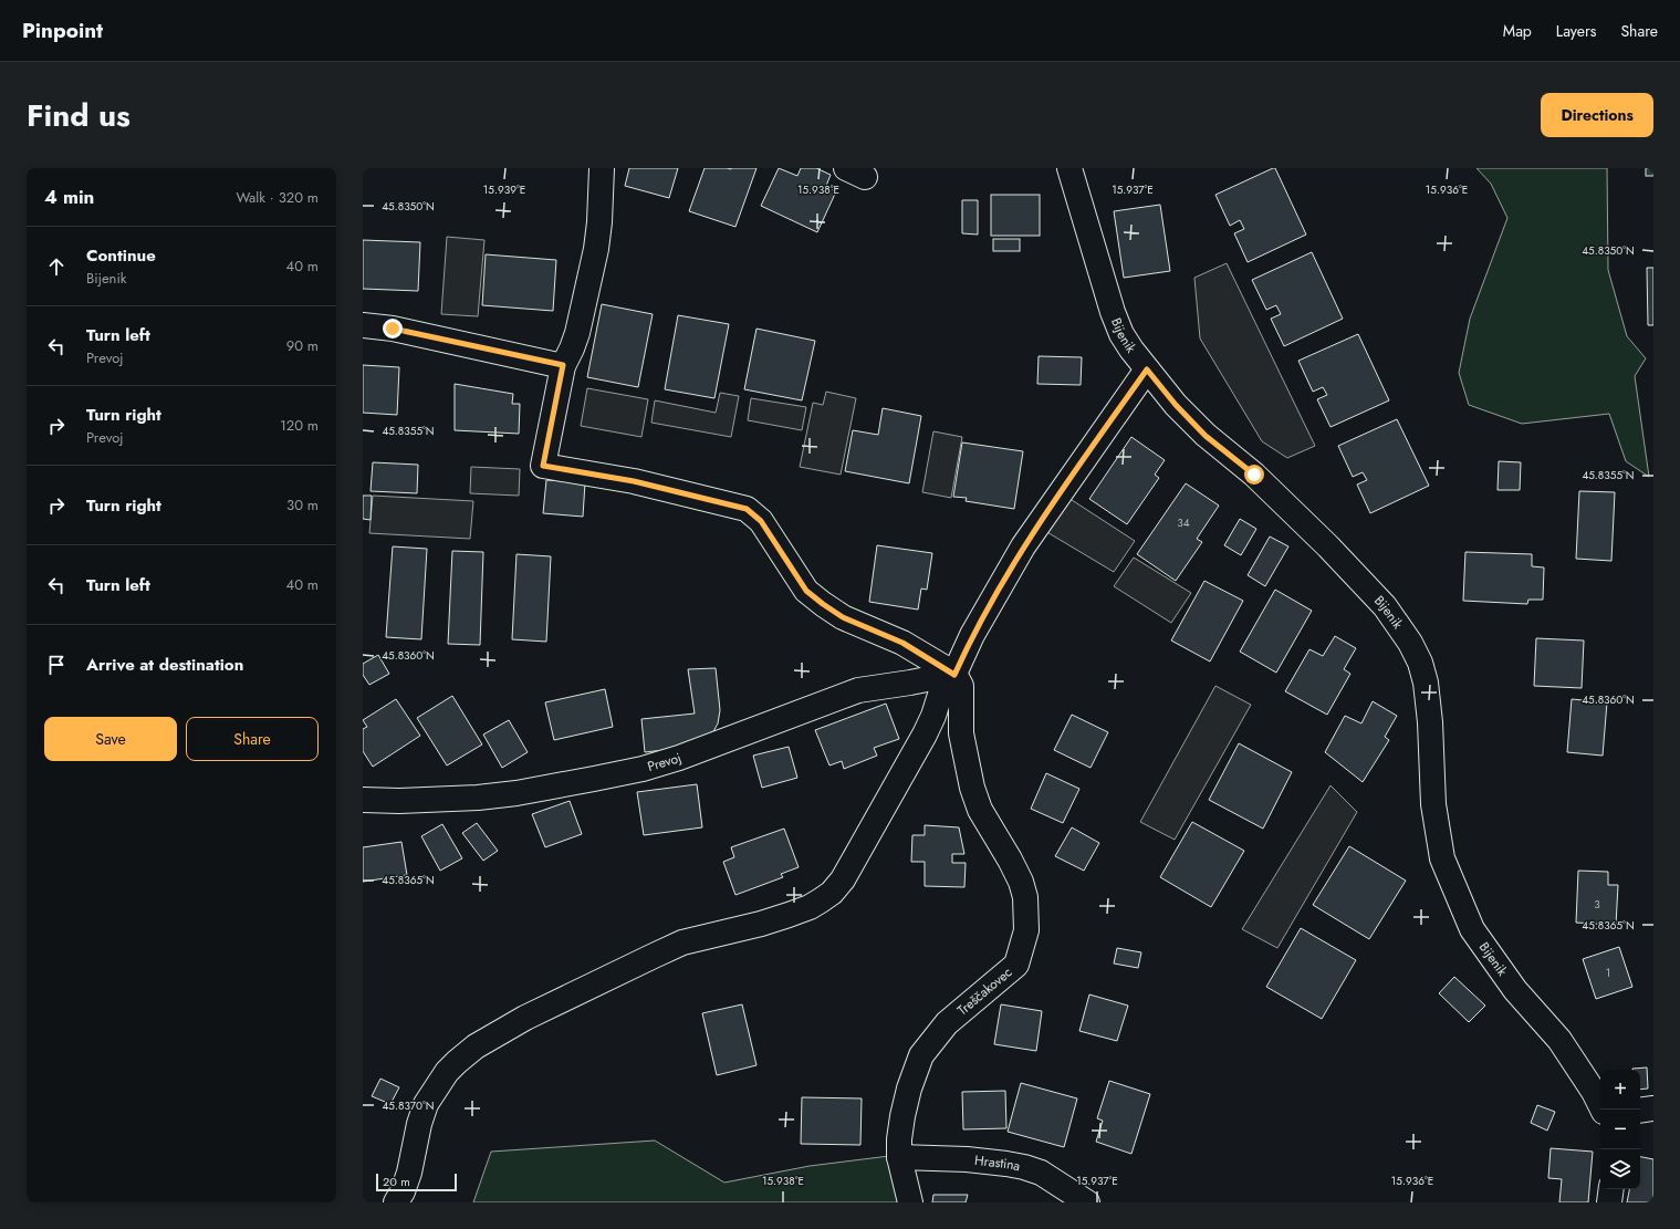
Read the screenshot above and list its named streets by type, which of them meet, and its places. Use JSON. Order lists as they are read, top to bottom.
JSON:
{
  "streets": {
    "street": [
      "Bijenik",
      "Prevoj",
      "Treščakovec",
      "Hrastina"
    ]
  },
  "crossings": [
    ["Prevoj", "Treščakovec"],
    ["Treščakovec", "Hrastina"]
  ],
  "house_numbers": ["34", "3", "1"],
  "scale_bar": "20 m",
  "page": {
    "header": "Pinpoint",
    "nav": ["Map", "Layers", "Share"],
    "title": "Find us",
    "buttons": [
      "Directions",
      ["Save", "Share"]
    ],
    "heading": ["4 min", "Walk · 320 m"],
    "list": [
      ["Continue", "Bijenik", "40 m"],
      ["Turn left", "Prevoj", "90 m"],
      ["Turn right", "Prevoj", "120 m"],
      ["Turn right", "30 m"],
      ["Turn left", "40 m"],
      "Arrive at destination"
    ],
    "map_buttons": ["+", "−"],
    "scale": "20 m"
  },
  "coordinates": [
    "15.939°E",
    "15.938°E",
    "15.937°E",
    "15.936°E",
    "45.8350°N",
    "45.8355°N",
    "45.8360°N",
    "45.8365°N",
    "45.8370°N"
  ]
}
